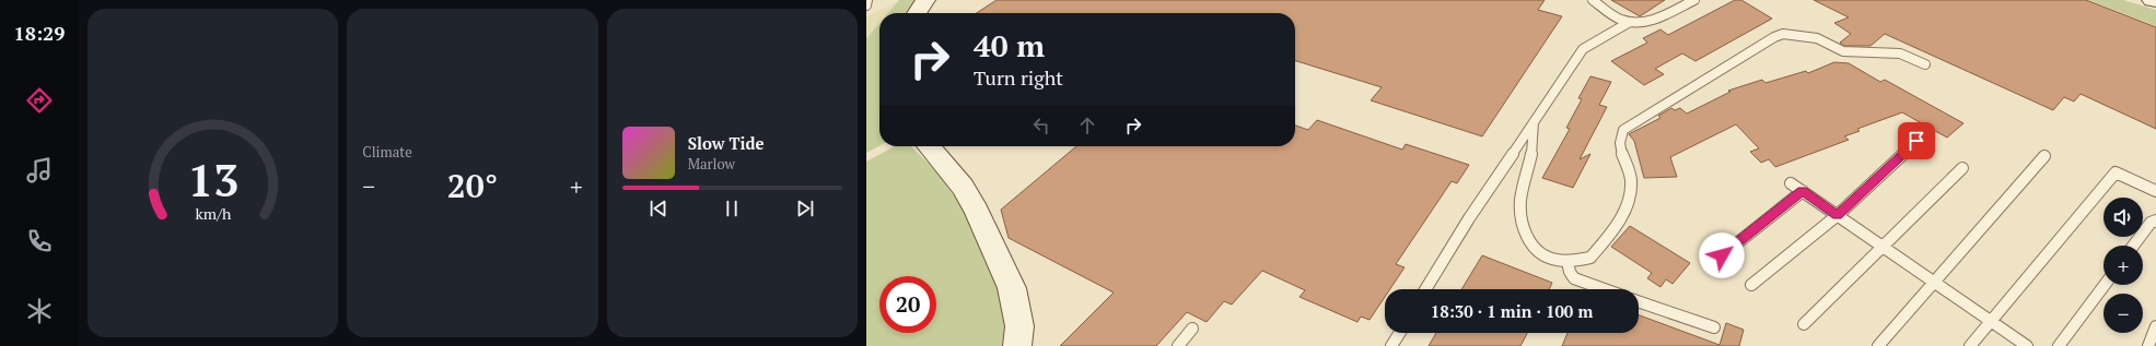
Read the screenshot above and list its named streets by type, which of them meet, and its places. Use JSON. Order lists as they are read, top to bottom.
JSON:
{
  "page": {
    "tabs": "18:29",
    "tile": "Climate",
    "turn": ["40 m", "Turn right"],
    "song": ["Slow Tide", "Marlow"],
    "heat": ["−", "20°", "+"],
    "map_buttons": ["+", "−"],
    "limit": "20",
    "trip": "18:30 · 1 min · 100 m",
    "gauge": ["13", "km/h"]
  }
}
